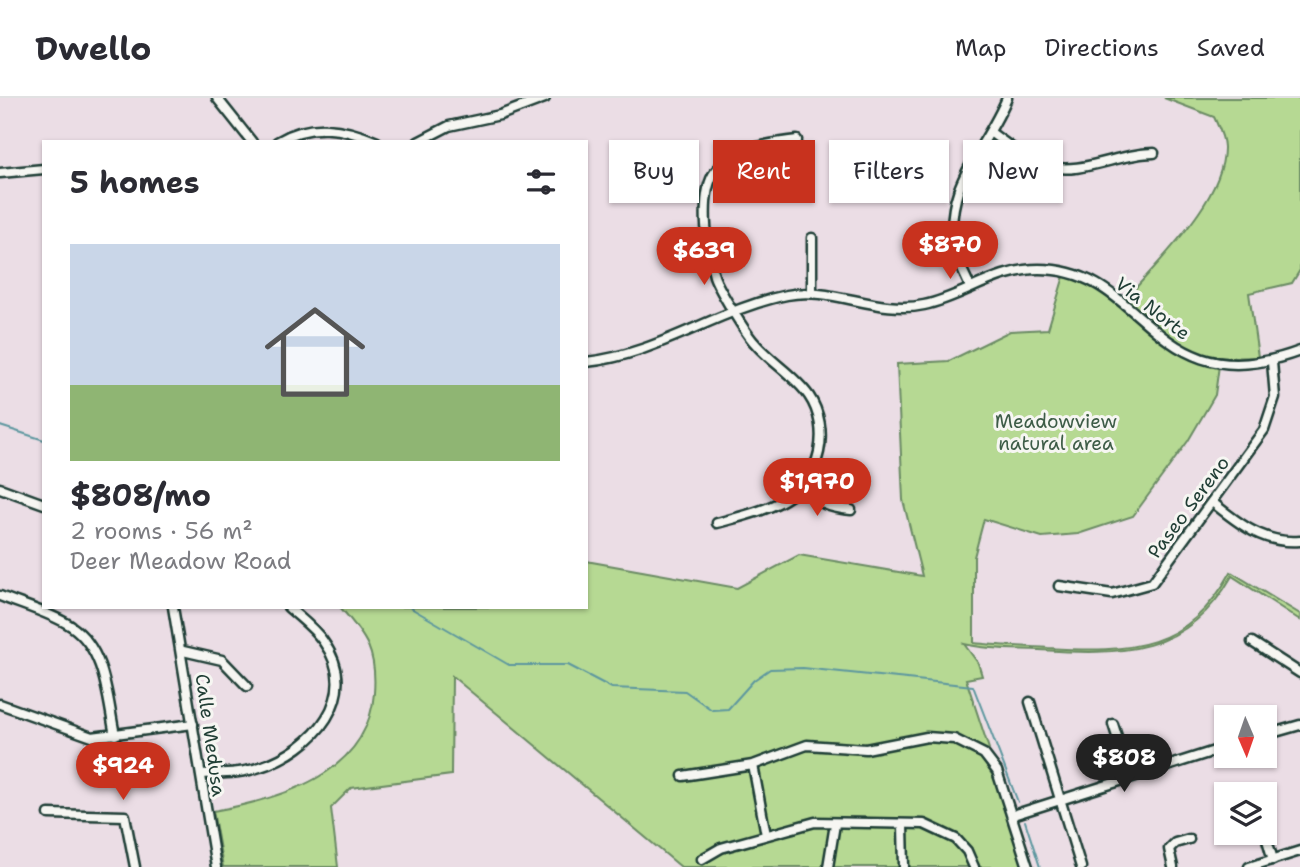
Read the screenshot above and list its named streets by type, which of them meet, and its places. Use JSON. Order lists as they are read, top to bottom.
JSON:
{
  "streets": {
    "street": ["Via Norte", "Paseo Sereno", "Calle Medusa"]
  },
  "crossings": [
    ["Via Norte", "Paseo Sereno"]
  ],
  "parks": ["Meadowview natural area"],
  "north": "bottom",
  "page": {
    "header": "Dwello",
    "nav": ["Map", "Directions", "Saved"],
    "chip": [
      "Buy",
      "Rent",
      "Filters",
      "New"
    ],
    "heading": "5 homes",
    "price": [
      "$870",
      "$639",
      "$1,970",
      "$808",
      "$924"
    ],
    "list": [
      {
        "name": "$808/mo",
        "note": "2 rooms · 56 m² · Deer Meadow Road"
      }
    ]
  }
}
